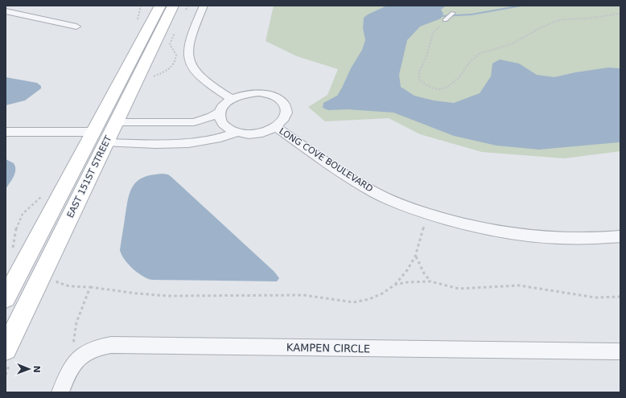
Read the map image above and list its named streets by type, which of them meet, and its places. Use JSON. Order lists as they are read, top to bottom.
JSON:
{
  "streets": {
    "street": ["LONG COVE BOULEVARD", "EAST 151ST STREET", "KAMPEN CIRCLE"]
  },
  "north": "right"
}
